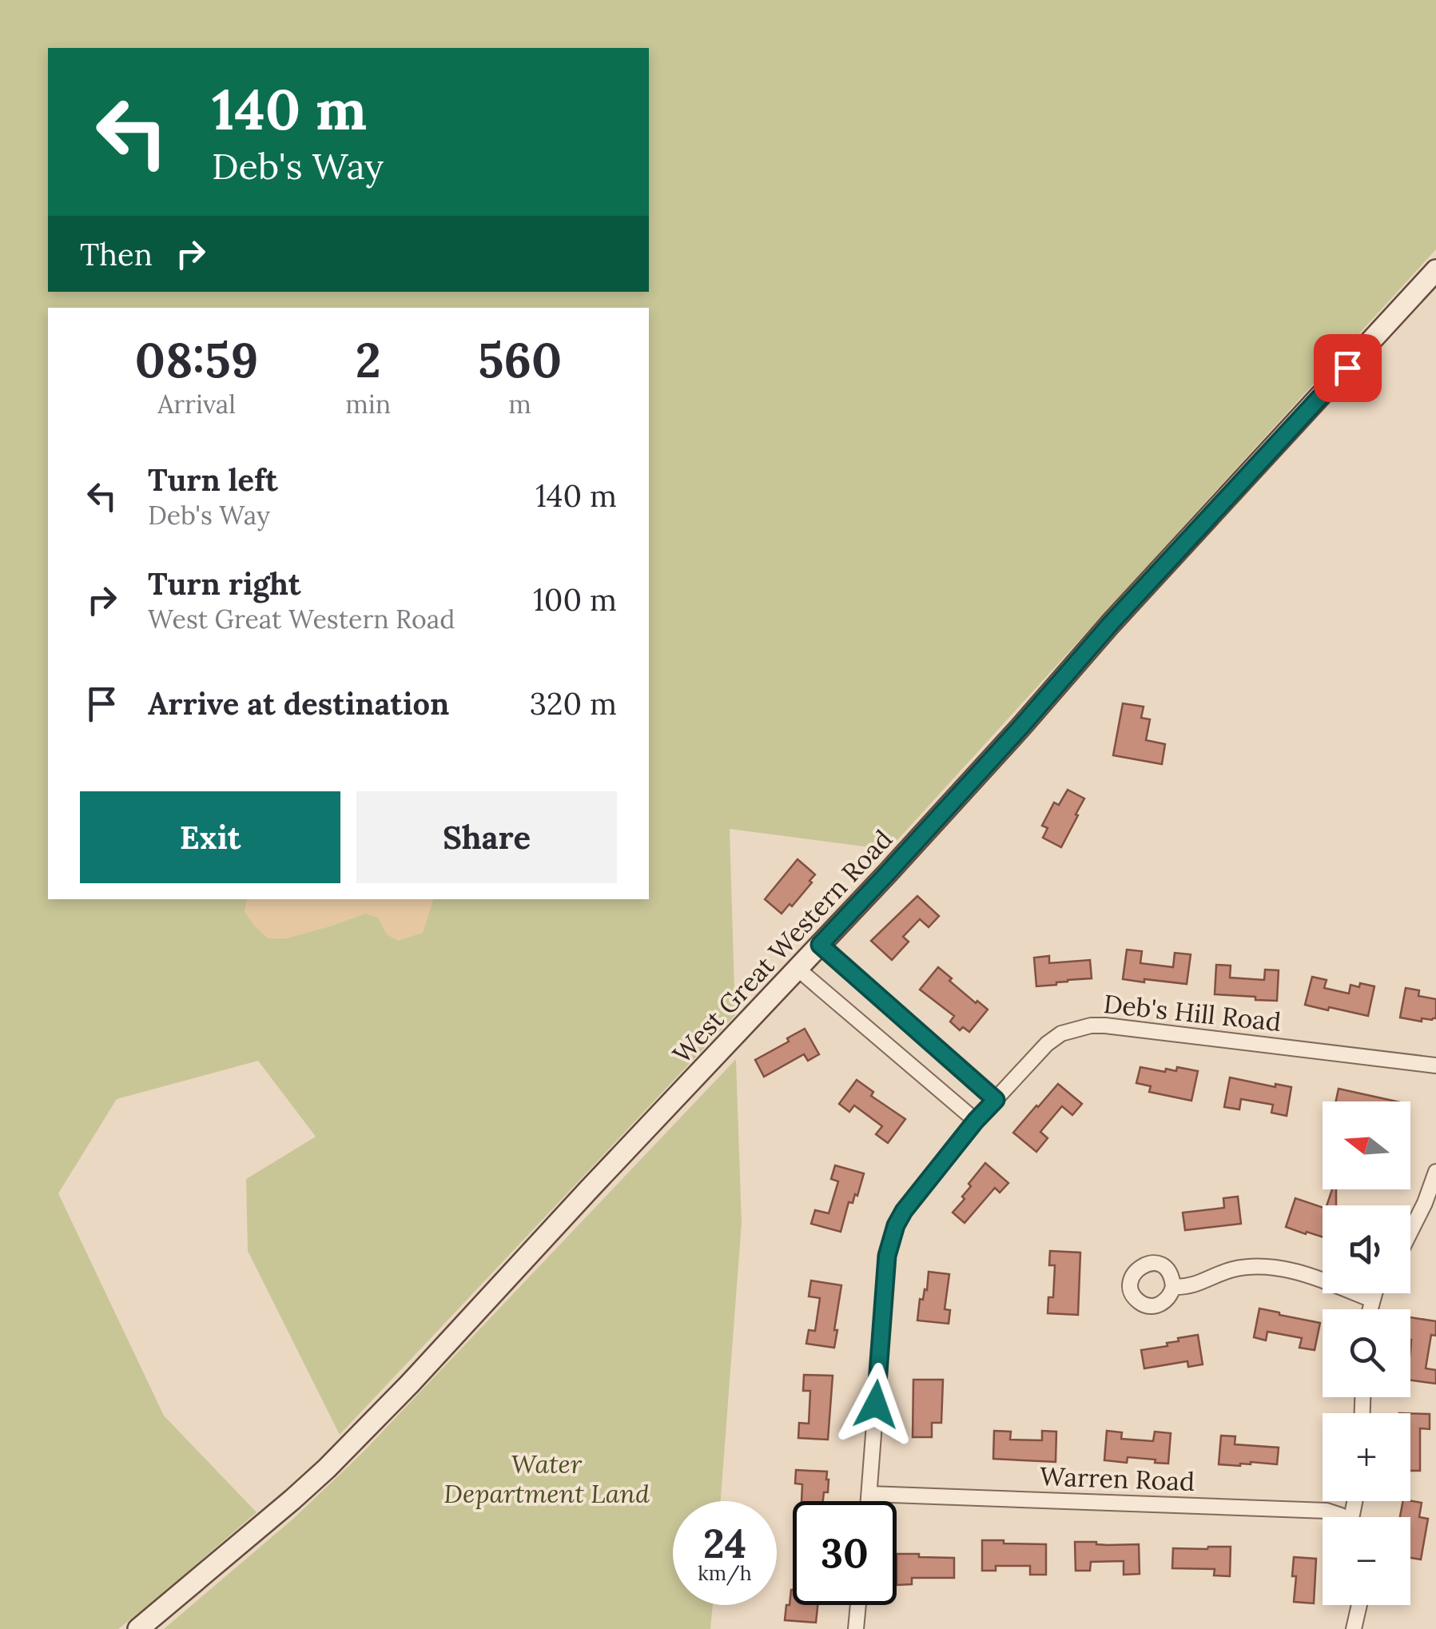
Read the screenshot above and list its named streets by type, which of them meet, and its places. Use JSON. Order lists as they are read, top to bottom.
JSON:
{
  "streets": {
    "street": ["West Great Western Road", "Deb's Hill Road", "Warren Road"]
  },
  "crossings": [
    ["Deb's Hill Road", "Warren Road"]
  ],
  "parks": ["Water Department Land"],
  "north": "left",
  "page": {
    "turn": ["140 m", "Deb's Way"],
    "then": "Then",
    "eta": [
      "08:59",
      "Arrival",
      "2",
      "min",
      "560",
      "m"
    ],
    "list": [
      {
        "name": "Turn left",
        "note": "Deb's Way",
        "value": "140 m"
      },
      {
        "name": "Turn right",
        "note": "West Great Western Road",
        "value": "100 m"
      },
      {
        "name": "Arrive at destination",
        "value": "320 m"
      }
    ],
    "buttons": ["Exit", "Share"],
    "map_buttons": ["+", "−"],
    "speed": "24 km/h",
    "limit": "30"
  }
}
